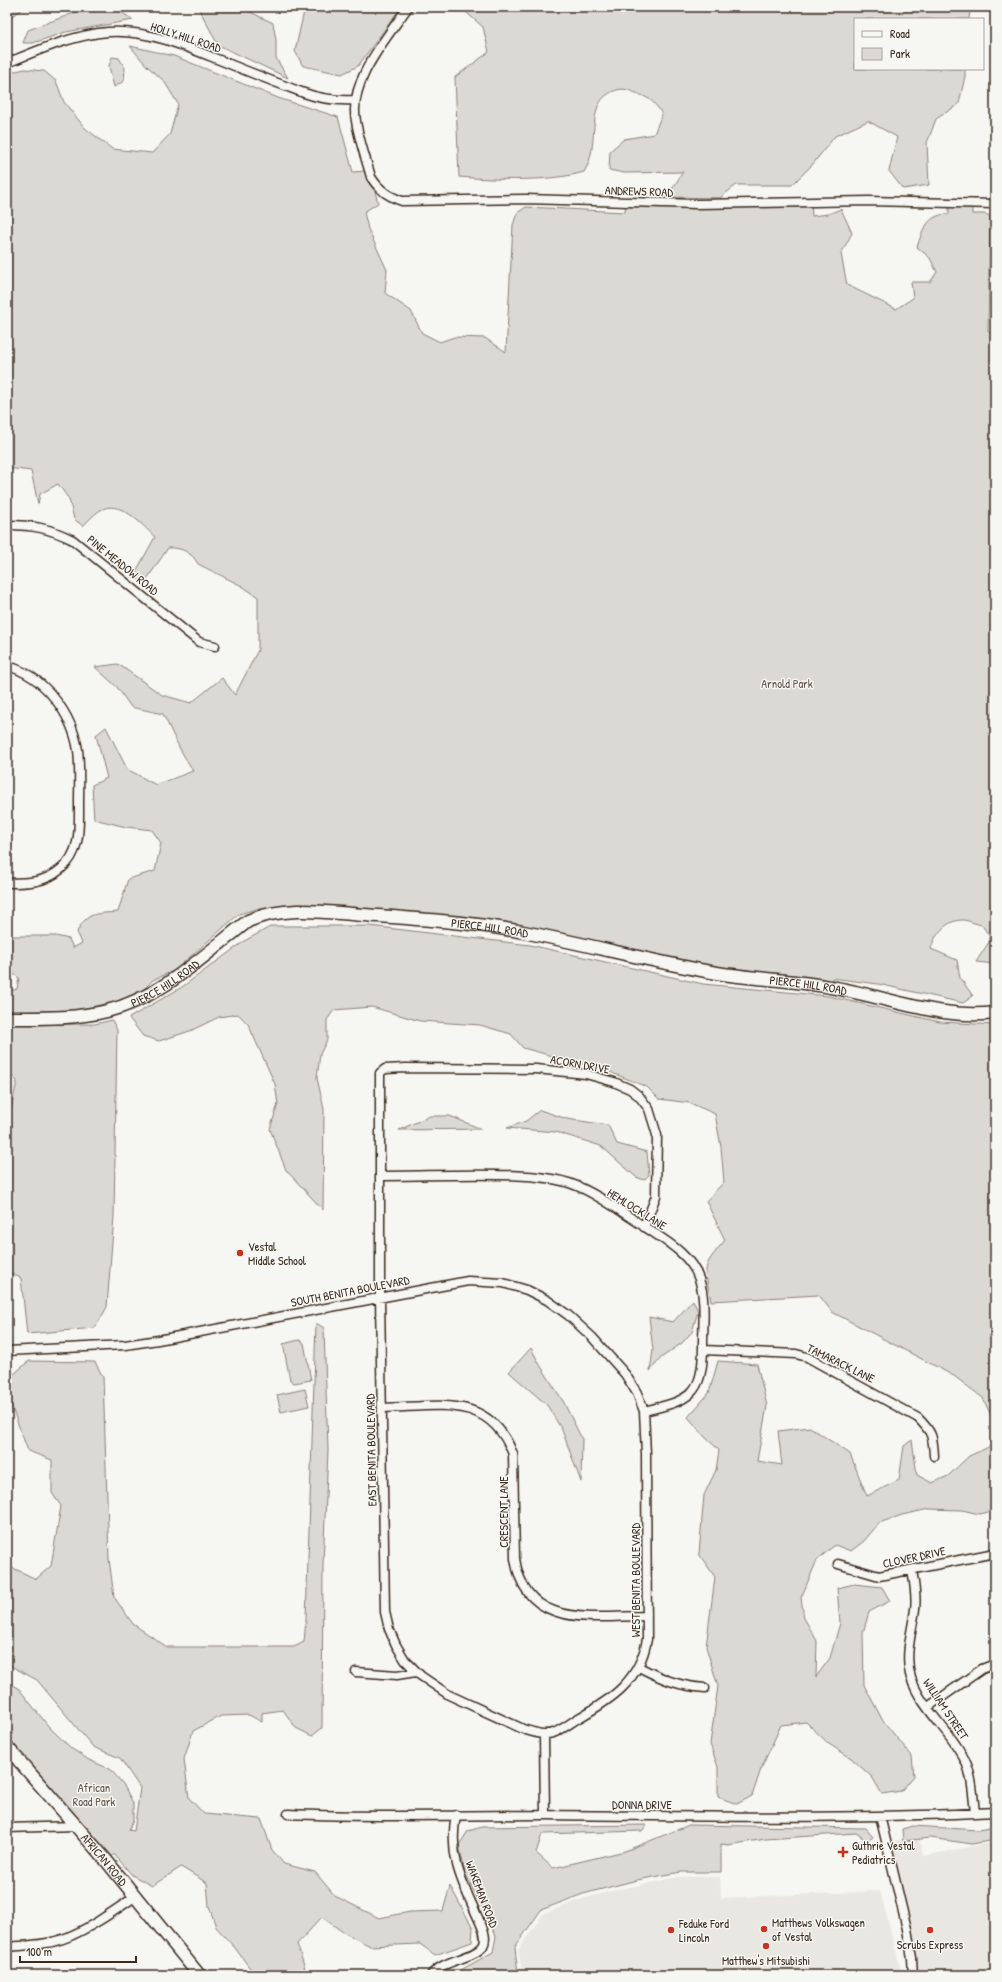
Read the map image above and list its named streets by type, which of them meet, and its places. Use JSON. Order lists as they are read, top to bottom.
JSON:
{
  "streets": {
    "street": [
      "HOLLY HILL ROAD",
      "ANDREWS ROAD",
      "PINE MEADOW ROAD",
      "PIERCE HILL ROAD",
      "ACORN DRIVE",
      "HEMLOCK LANE",
      "SOUTH BENITA BOULEVARD",
      "TAMARACK LANE",
      "EAST BENITA BOULEVARD",
      "CRESCENT LANE",
      "CLOVER DRIVE",
      "WEST BENITA BOULEVARD",
      "WILLIAM STREET",
      "DONNA DRIVE",
      "AFRICAN ROAD",
      "WAKEMAN ROAD"
    ]
  },
  "crossings": [
    ["HOLLY HILL ROAD", "ANDREWS ROAD"],
    ["ACORN DRIVE", "HEMLOCK LANE"],
    ["ACORN DRIVE", "EAST BENITA BOULEVARD"],
    ["HEMLOCK LANE", "SOUTH BENITA BOULEVARD"],
    ["HEMLOCK LANE", "TAMARACK LANE"],
    ["HEMLOCK LANE", "EAST BENITA BOULEVARD"],
    ["HEMLOCK LANE", "WEST BENITA BOULEVARD"],
    ["SOUTH BENITA BOULEVARD", "EAST BENITA BOULEVARD"],
    ["SOUTH BENITA BOULEVARD", "WEST BENITA BOULEVARD"],
    ["EAST BENITA BOULEVARD", "CRESCENT LANE"],
    ["EAST BENITA BOULEVARD", "WEST BENITA BOULEVARD"],
    ["CRESCENT LANE", "WEST BENITA BOULEVARD"],
    ["CLOVER DRIVE", "WILLIAM STREET"],
    ["WILLIAM STREET", "DONNA DRIVE"],
    ["DONNA DRIVE", "WAKEMAN ROAD"]
  ],
  "parks": ["Arnold Park", "African Road Park"],
  "places": {
    "other": [
      "Vestal Middle School",
      "Matthews Volkswagen of Vestal",
      "Feduke Ford Lincoln",
      "Scrubs Express",
      "Matthew's Mitsubishi"
    ],
    "health": ["Guthrie Vestal Pediatrics"]
  },
  "legend": ["Road", "Park"],
  "scale_bar": "100 m"
}
